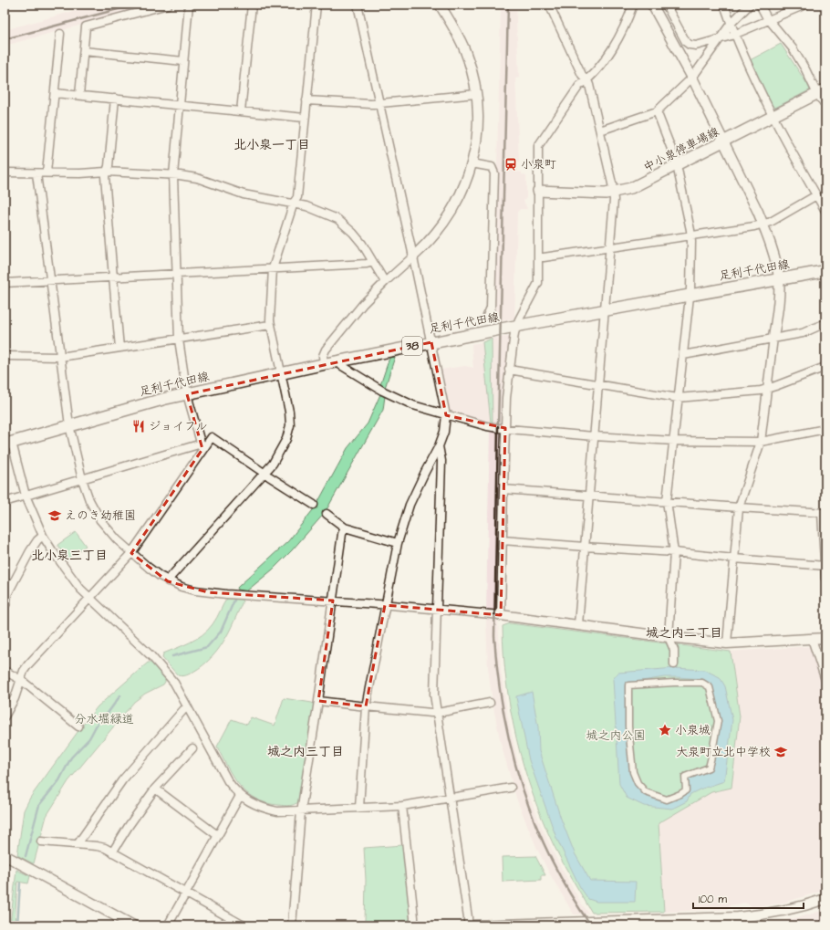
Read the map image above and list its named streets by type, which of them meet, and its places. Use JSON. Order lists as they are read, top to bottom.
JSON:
{
  "streets": {
    "main road": ["中小泉停車場線", "足利千代田線", "38"]
  },
  "districts": [
    "北小泉一丁目",
    "北小泉三丁目",
    "城之内二丁目",
    "城之内三丁目"
  ],
  "parks": ["分水堀緑道", "城之内公園"],
  "places": {
    "station": ["小泉町"],
    "restaurant": ["ジョイフル"],
    "school or university": ["えのき幼稚園", "大泉町立北中学校"],
    "place": ["小泉城"]
  },
  "scale_bar": "100 m"
}
